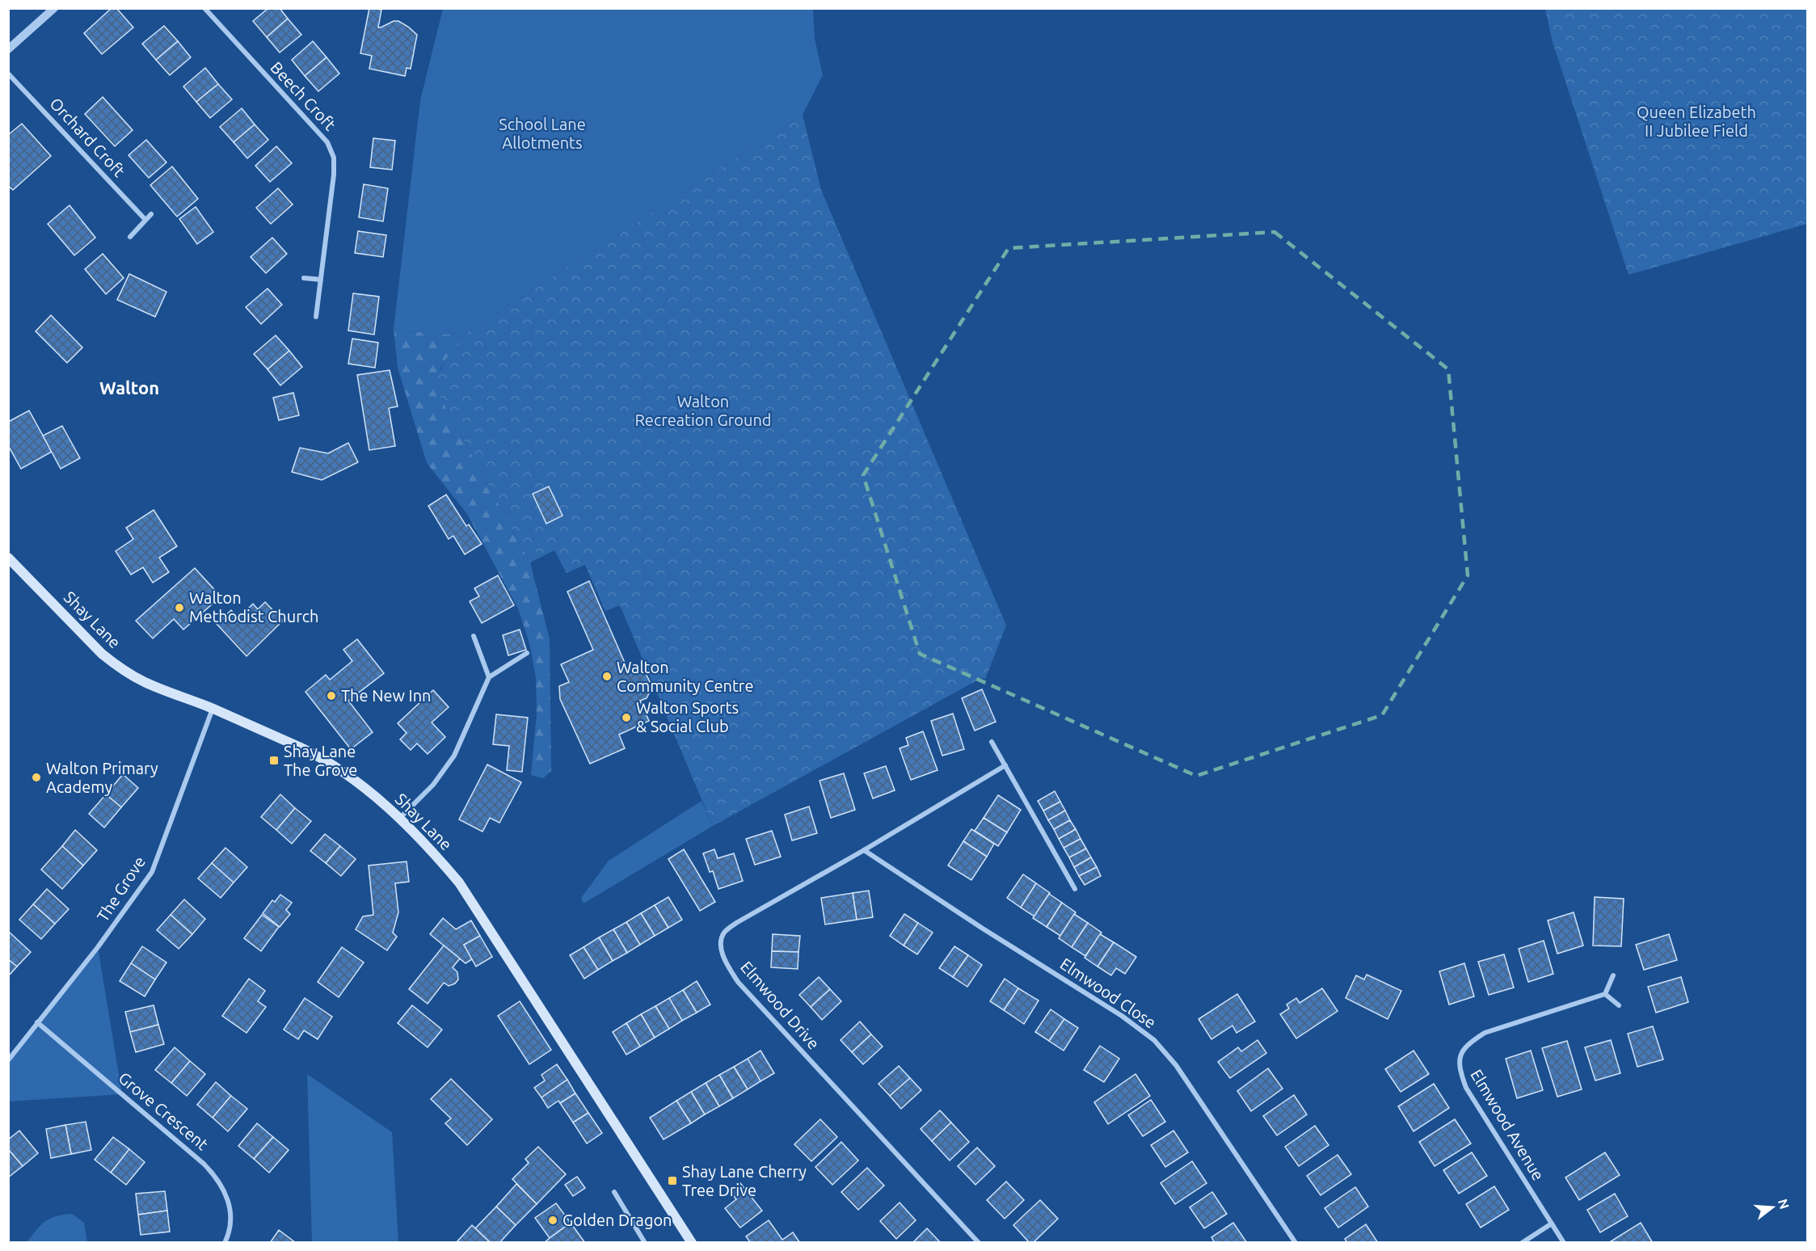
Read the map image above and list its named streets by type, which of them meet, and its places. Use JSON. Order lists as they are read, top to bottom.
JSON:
{
  "streets": {
    "main road": ["Shay Lane"],
    "street": [
      "Beech Croft",
      "Orchard Croft",
      "The Grove",
      "Elmwood Close",
      "Elmwood Drive",
      "Grove Crescent",
      "Elmwood Avenue"
    ]
  },
  "crossings": [
    ["Shay Lane", "The Grove"],
    ["The Grove", "Grove Crescent"],
    ["Elmwood Close", "Elmwood Drive"]
  ],
  "districts": ["Walton"],
  "parks": ["Queen Elizabeth II Jubilee Field", "School Lane Allotments", "Walton Recreation Ground"],
  "places": {
    "other": [
      "Walton Methodist Church",
      "Walton Community Centre",
      "The New Inn",
      "Walton Sports & Social Club",
      "Walton Primary Academy",
      "Golden Dragon"
    ],
    "transit": ["Shay Lane The Grove", "Shay Lane Cherry Tree Drive"]
  },
  "north": "right"
}
